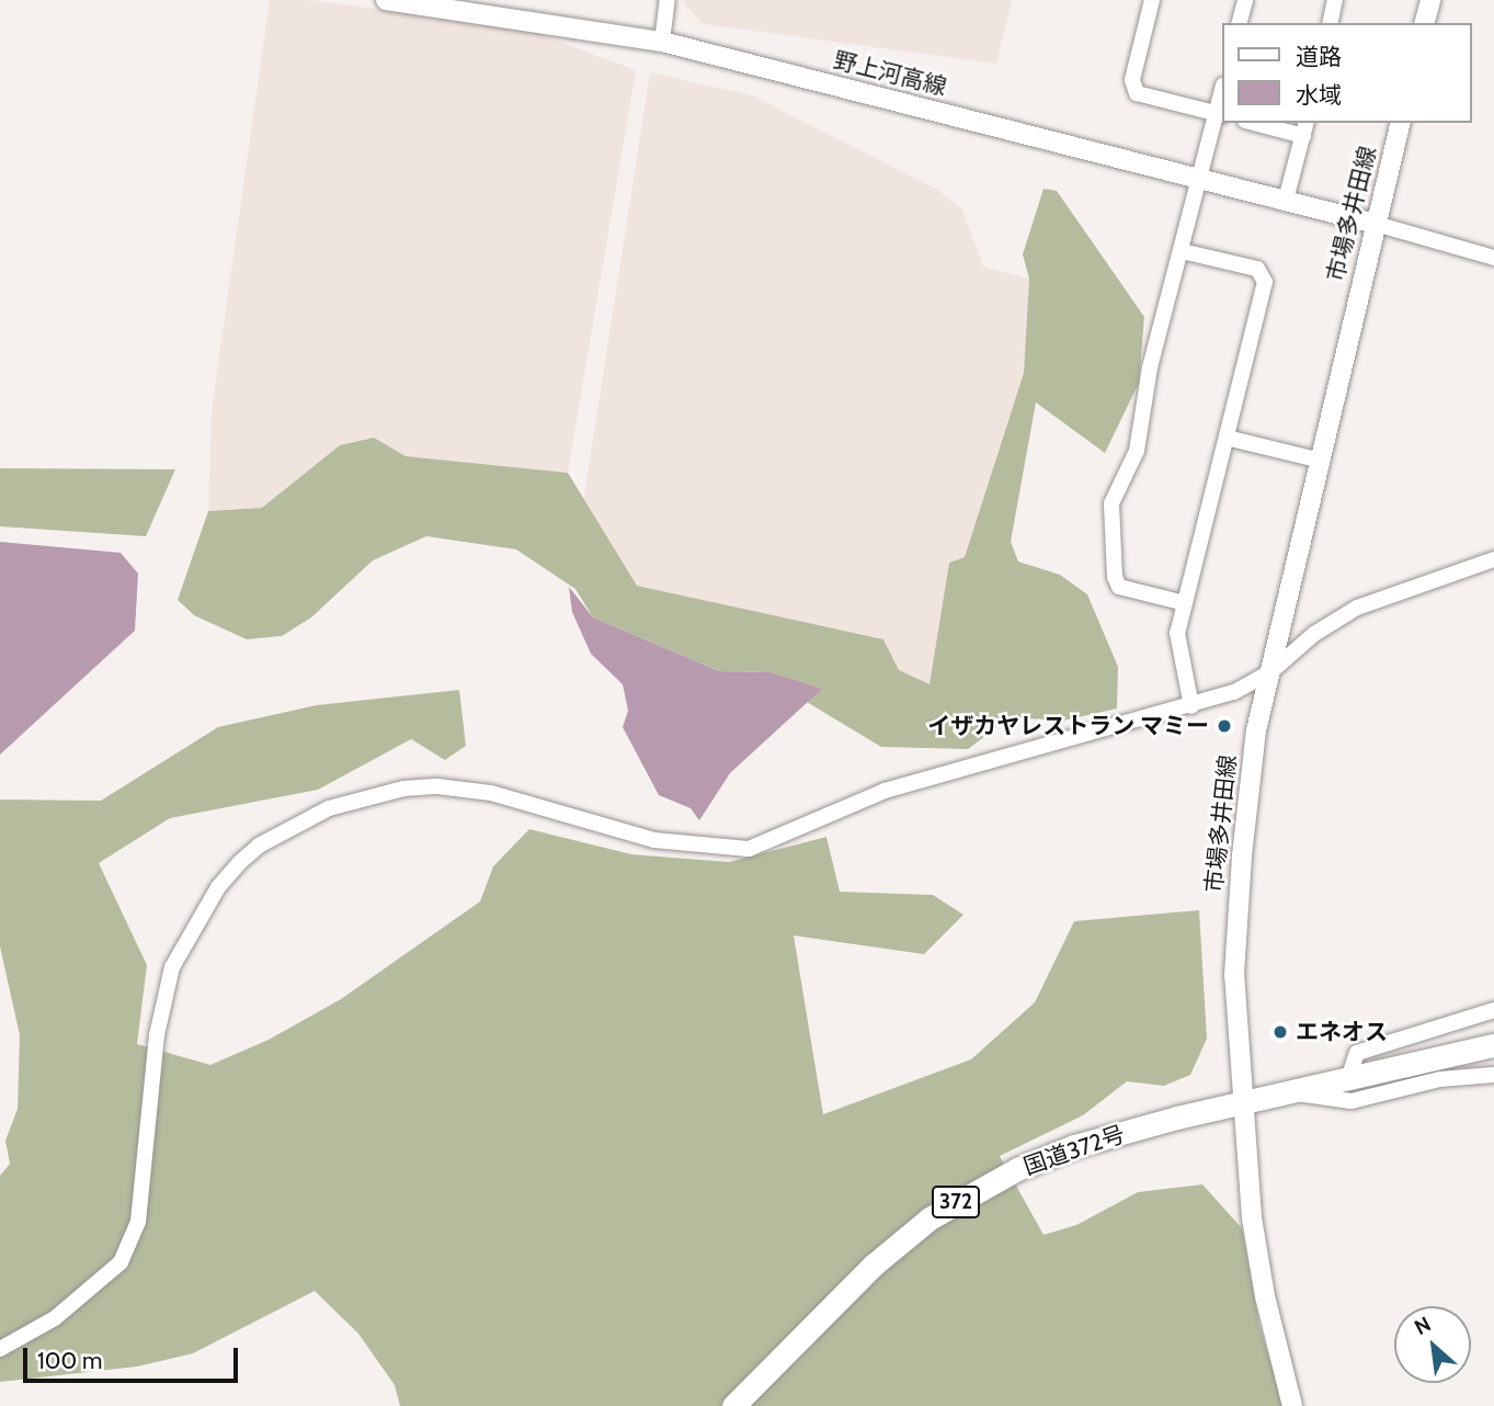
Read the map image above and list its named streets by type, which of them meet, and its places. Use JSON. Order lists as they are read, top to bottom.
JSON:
{
  "streets": {
    "highway": ["国道372号", "372"],
    "main road": ["野上河高線", "市場多井田線"]
  },
  "crossings": [
    ["野上河高線", "市場多井田線"],
    ["市場多井田線", "国道372号"]
  ],
  "places": ["イザカヤレストラン マミー", "エネオス"],
  "legend": ["道路", "水域"],
  "scale_bar": "100 m",
  "north": "top left"
}
